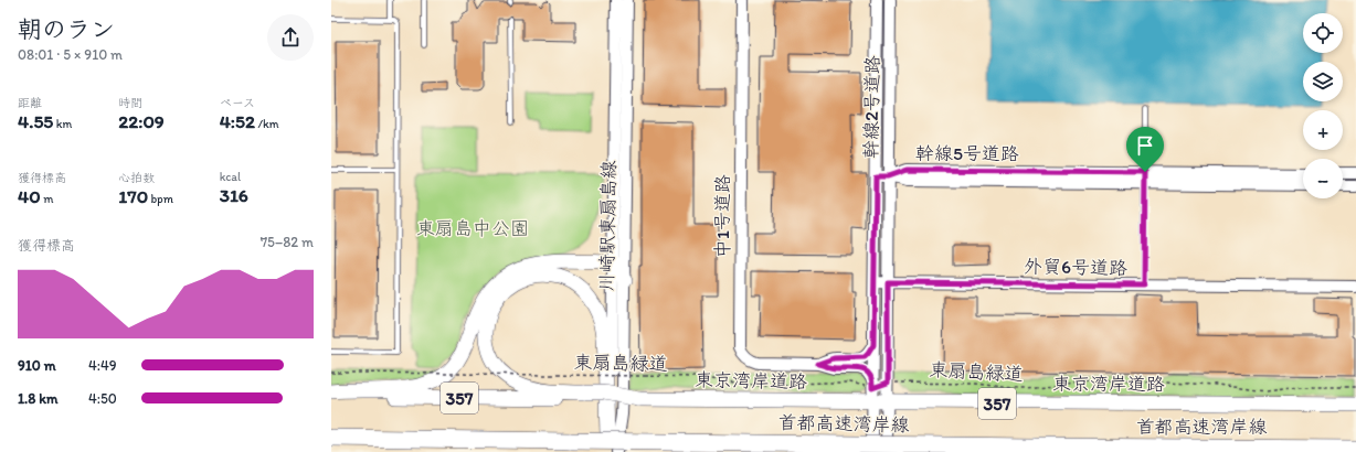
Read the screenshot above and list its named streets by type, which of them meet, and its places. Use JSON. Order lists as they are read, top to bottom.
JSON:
{
  "streets": {
    "highway": ["東京湾岸道路", "357", "首都高速湾岸線"],
    "street": [
      "幹線2号道路",
      "幹線5号道路",
      "中1号道路",
      "川崎駅東扇島線",
      "外貿6号道路"
    ],
    "path": ["東扇島緑道"]
  },
  "crossings": [
    ["幹線2号道路", "幹線5号道路"],
    ["幹線2号道路", "中1号道路"],
    ["幹線2号道路", "外貿6号道路"],
    ["幹線2号道路", "東扇島緑道"],
    ["幹線2号道路", "東京湾岸道路"],
    ["中1号道路", "東扇島緑道"],
    ["中1号道路", "東京湾岸道路"],
    ["東扇島緑道", "東京湾岸道路"]
  ],
  "parks": ["東扇島中公園"],
  "page": {
    "heading": ["朝のラン", "08:01 · 5 × 910 m"],
    "map_buttons": ["+", "−"],
    "stats": [
      ["距離", "4.55 km"],
      ["時間", "22:09"],
      ["ペース", "4:52 /km"],
      ["獲得標高", "40 m"],
      ["心拍数", "170 bpm"],
      ["kcal", "316"]
    ],
    "chart": ["獲得標高", "75–82 m"],
    "list": [
      {
        "name": "910 m",
        "note": "4:49"
      },
      {
        "name": "1.8 km",
        "note": "4:50"
      }
    ]
  }
}
